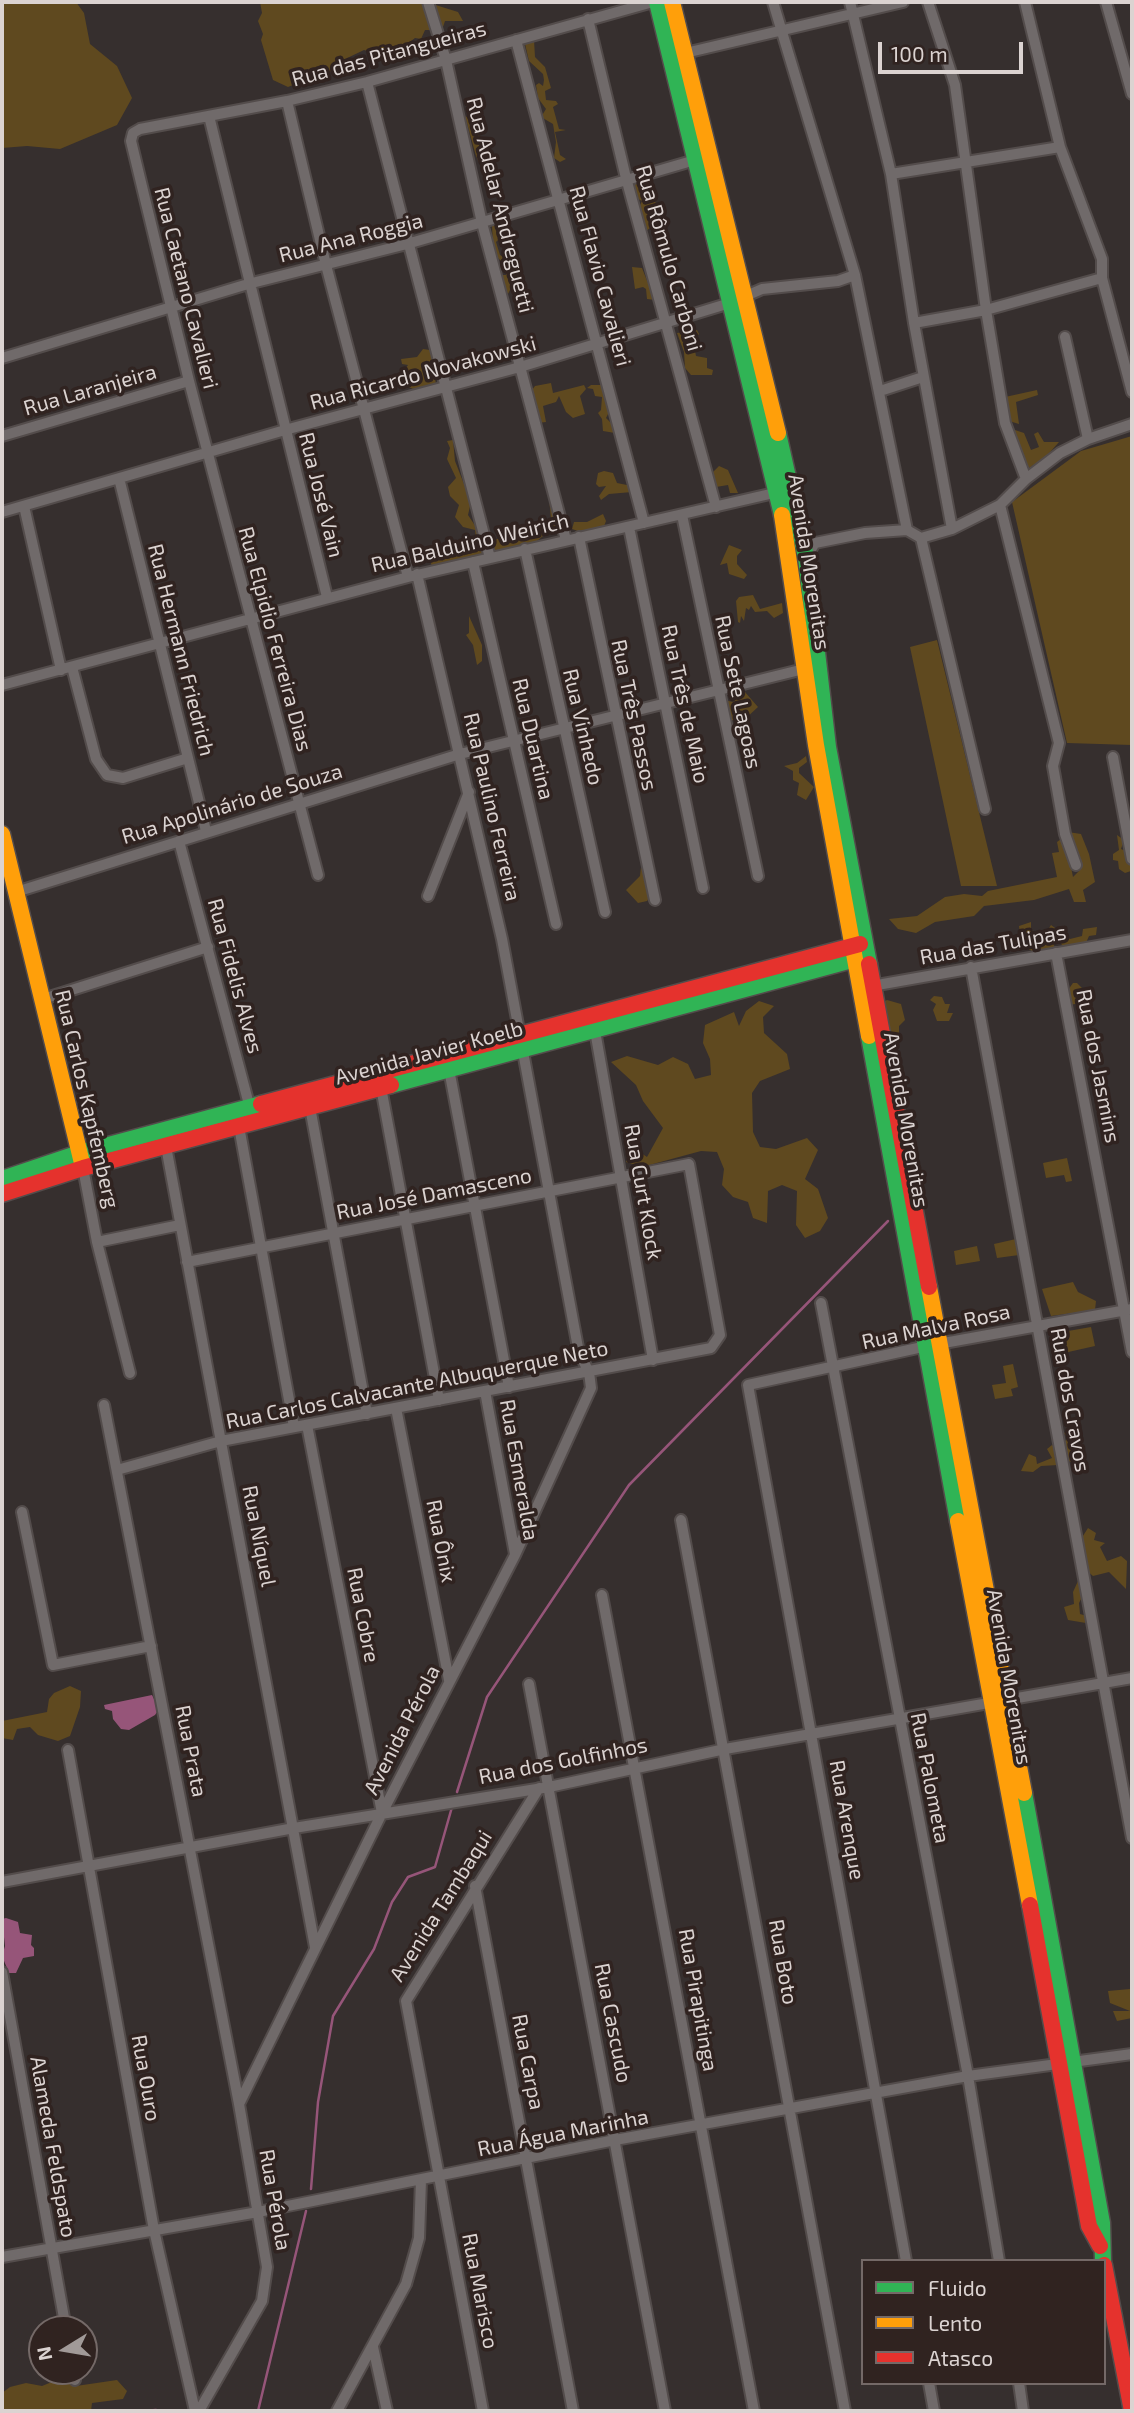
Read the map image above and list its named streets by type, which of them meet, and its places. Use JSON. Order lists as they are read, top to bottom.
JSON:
{
  "streets": {
    "main road": ["Avenida Morenitas", "Avenida Javier Koelb", "Rua Carlos Kapfemberg"],
    "street": [
      "Rua das Pitangueiras",
      "Rua Adelar Andreguetti",
      "Rua Ana Roggia",
      "Rua Rômulo Carboni",
      "Rua Flavio Cavalieri",
      "Rua Caetano Cavalieri",
      "Rua Ricardo Novakowski",
      "Rua Laranjeira",
      "Rua José Vain",
      "Rua Balduino Weirich",
      "Rua Elpidio Ferreira Dias",
      "Rua Hermann Friedrich",
      "Rua Sete Lagoas",
      "Rua Três de Maio",
      "Rua Três Passos",
      "Rua Vinhedo",
      "Rua Duartina",
      "Rua Apolinário de Souza",
      "Rua Paulino Ferreira",
      "Rua das Tulipas",
      "Rua Fidelis Alves",
      "Rua dos Jasmins",
      "Rua Curt Klock",
      "Rua José Damasceno",
      "Rua Malva Rosa",
      "Rua Carlos Calvacante Albuquerque Neto",
      "Rua dos Cravos",
      "Rua Esmeralda",
      "Rua Níquel",
      "Rua Ônix",
      "Rua Cobre",
      "Avenida Pérola",
      "Rua Prata",
      "Rua dos Golfinhos",
      "Rua Palometa",
      "Rua Arenque",
      "Avenida Tambaqui",
      "Rua Boto",
      "Rua Pirapitinga",
      "Rua Cascudo",
      "Rua Carpa",
      "Rua Ouro",
      "Rua Água Marinha",
      "Alameda Feldspato",
      "Rua Pérola",
      "Rua Marisco"
    ]
  },
  "crossings": [
    ["Rua das Pitangueiras", "Rua Adelar Andreguetti"],
    ["Rua das Pitangueiras", "Rua Rômulo Carboni"],
    ["Rua das Pitangueiras", "Rua Flavio Cavalieri"],
    ["Rua das Pitangueiras", "Rua Caetano Cavalieri"],
    ["Rua das Pitangueiras", "Rua José Vain"],
    ["Rua das Pitangueiras", "Avenida Morenitas"],
    ["Rua das Pitangueiras", "Rua Paulino Ferreira"],
    ["Rua Adelar Andreguetti", "Rua Ana Roggia"],
    ["Rua Adelar Andreguetti", "Rua Ricardo Novakowski"],
    ["Rua Adelar Andreguetti", "Rua Balduino Weirich"],
    ["Rua Ana Roggia", "Rua Rômulo Carboni"],
    ["Rua Ana Roggia", "Rua Flavio Cavalieri"],
    ["Rua Ana Roggia", "Rua Caetano Cavalieri"],
    ["Rua Ana Roggia", "Rua José Vain"],
    ["Rua Ana Roggia", "Avenida Morenitas"],
    ["Rua Ana Roggia", "Rua Paulino Ferreira"],
    ["Rua Rômulo Carboni", "Rua Ricardo Novakowski"],
    ["Rua Rômulo Carboni", "Rua Balduino Weirich"],
    ["Rua Flavio Cavalieri", "Rua Ricardo Novakowski"],
    ["Rua Flavio Cavalieri", "Rua Balduino Weirich"],
    ["Rua Caetano Cavalieri", "Rua Ricardo Novakowski"],
    ["Rua Caetano Cavalieri", "Rua Laranjeira"],
    ["Rua Caetano Cavalieri", "Rua Elpidio Ferreira Dias"],
    ["Rua Ricardo Novakowski", "Rua José Vain"],
    ["Rua Ricardo Novakowski", "Avenida Morenitas"],
    ["Rua Ricardo Novakowski", "Rua Elpidio Ferreira Dias"],
    ["Rua Ricardo Novakowski", "Rua Hermann Friedrich"],
    ["Rua Ricardo Novakowski", "Rua Paulino Ferreira"],
    ["Rua José Vain", "Rua Balduino Weirich"],
    ["Rua Balduino Weirich", "Avenida Morenitas"],
    ["Rua Balduino Weirich", "Rua Elpidio Ferreira Dias"],
    ["Rua Balduino Weirich", "Rua Hermann Friedrich"],
    ["Rua Balduino Weirich", "Rua Sete Lagoas"],
    ["Rua Balduino Weirich", "Rua Três de Maio"],
    ["Rua Balduino Weirich", "Rua Três Passos"],
    ["Rua Balduino Weirich", "Rua Vinhedo"],
    ["Rua Balduino Weirich", "Rua Duartina"],
    ["Rua Balduino Weirich", "Rua Paulino Ferreira"],
    ["Avenida Morenitas", "Rua Apolinário de Souza"],
    ["Avenida Morenitas", "Rua das Tulipas"],
    ["Avenida Morenitas", "Rua Malva Rosa"],
    ["Avenida Morenitas", "Rua dos Golfinhos"],
    ["Avenida Morenitas", "Rua Água Marinha"],
    ["Rua Elpidio Ferreira Dias", "Rua Apolinário de Souza"],
    ["Rua Hermann Friedrich", "Rua Apolinário de Souza"],
    ["Rua Sete Lagoas", "Rua Apolinário de Souza"],
    ["Rua Três de Maio", "Rua Apolinário de Souza"],
    ["Rua Três Passos", "Rua Apolinário de Souza"],
    ["Rua Vinhedo", "Rua Apolinário de Souza"],
    ["Rua Duartina", "Rua Apolinário de Souza"],
    ["Rua Apolinário de Souza", "Rua Paulino Ferreira"],
    ["Rua Apolinário de Souza", "Rua Fidelis Alves"],
    ["Rua Apolinário de Souza", "Rua Carlos Kapfemberg"],
    ["Rua Paulino Ferreira", "Avenida Javier Koelb"],
    ["Rua Paulino Ferreira", "Rua José Damasceno"],
    ["Rua Paulino Ferreira", "Rua Carlos Calvacante Albuquerque Neto"],
    ["Rua Paulino Ferreira", "Avenida Pérola"],
    ["Rua das Tulipas", "Rua dos Jasmins"],
    ["Rua das Tulipas", "Rua dos Cravos"],
    ["Rua Fidelis Alves", "Avenida Javier Koelb"],
    ["Rua Fidelis Alves", "Rua José Damasceno"],
    ["Rua Fidelis Alves", "Rua Carlos Calvacante Albuquerque Neto"],
    ["Avenida Javier Koelb", "Rua Carlos Kapfemberg"],
    ["Avenida Javier Koelb", "Rua Curt Klock"],
    ["Avenida Javier Koelb", "Rua Níquel"],
    ["Rua dos Jasmins", "Rua Malva Rosa"],
    ["Rua Curt Klock", "Rua José Damasceno"],
    ["Rua Curt Klock", "Rua Carlos Calvacante Albuquerque Neto"],
    ["Rua José Damasceno", "Rua Carlos Calvacante Albuquerque Neto"],
    ["Rua José Damasceno", "Rua Níquel"],
    ["Rua Malva Rosa", "Rua dos Cravos"],
    ["Rua Malva Rosa", "Rua Palometa"],
    ["Rua Malva Rosa", "Rua Arenque"],
    ["Rua Carlos Calvacante Albuquerque Neto", "Rua Esmeralda"],
    ["Rua Carlos Calvacante Albuquerque Neto", "Rua Níquel"],
    ["Rua Carlos Calvacante Albuquerque Neto", "Rua Ônix"],
    ["Rua Carlos Calvacante Albuquerque Neto", "Rua Cobre"],
    ["Rua Carlos Calvacante Albuquerque Neto", "Avenida Pérola"],
    ["Rua Carlos Calvacante Albuquerque Neto", "Rua Prata"],
    ["Rua dos Cravos", "Rua dos Golfinhos"],
    ["Rua Esmeralda", "Avenida Pérola"],
    ["Rua Níquel", "Avenida Pérola"],
    ["Rua Níquel", "Rua dos Golfinhos"],
    ["Rua Ônix", "Avenida Pérola"],
    ["Rua Cobre", "Avenida Pérola"],
    ["Rua Cobre", "Rua dos Golfinhos"],
    ["Avenida Pérola", "Rua Prata"],
    ["Avenida Pérola", "Rua dos Golfinhos"],
    ["Avenida Pérola", "Rua Pérola"],
    ["Rua Prata", "Rua dos Golfinhos"],
    ["Rua Prata", "Rua Pérola"],
    ["Rua dos Golfinhos", "Rua Palometa"],
    ["Rua dos Golfinhos", "Rua Arenque"],
    ["Rua dos Golfinhos", "Avenida Tambaqui"],
    ["Rua dos Golfinhos", "Rua Boto"],
    ["Rua dos Golfinhos", "Rua Pirapitinga"],
    ["Rua dos Golfinhos", "Rua Cascudo"],
    ["Rua dos Golfinhos", "Rua Ouro"],
    ["Rua Palometa", "Rua Água Marinha"],
    ["Rua Arenque", "Rua Água Marinha"],
    ["Avenida Tambaqui", "Rua Cascudo"],
    ["Avenida Tambaqui", "Rua Carpa"],
    ["Avenida Tambaqui", "Rua Água Marinha"],
    ["Avenida Tambaqui", "Rua Marisco"],
    ["Rua Boto", "Rua Água Marinha"],
    ["Rua Pirapitinga", "Rua Água Marinha"],
    ["Rua Cascudo", "Rua Água Marinha"],
    ["Rua Carpa", "Rua Água Marinha"],
    ["Rua Ouro", "Rua Água Marinha"],
    ["Rua Ouro", "Rua Pérola"],
    ["Rua Água Marinha", "Alameda Feldspato"],
    ["Rua Água Marinha", "Rua Pérola"],
    ["Rua Água Marinha", "Rua Marisco"]
  ],
  "legend": ["Fluido", "Lento", "Atasco"],
  "scale_bar": "100 m",
  "north": "left"
}
